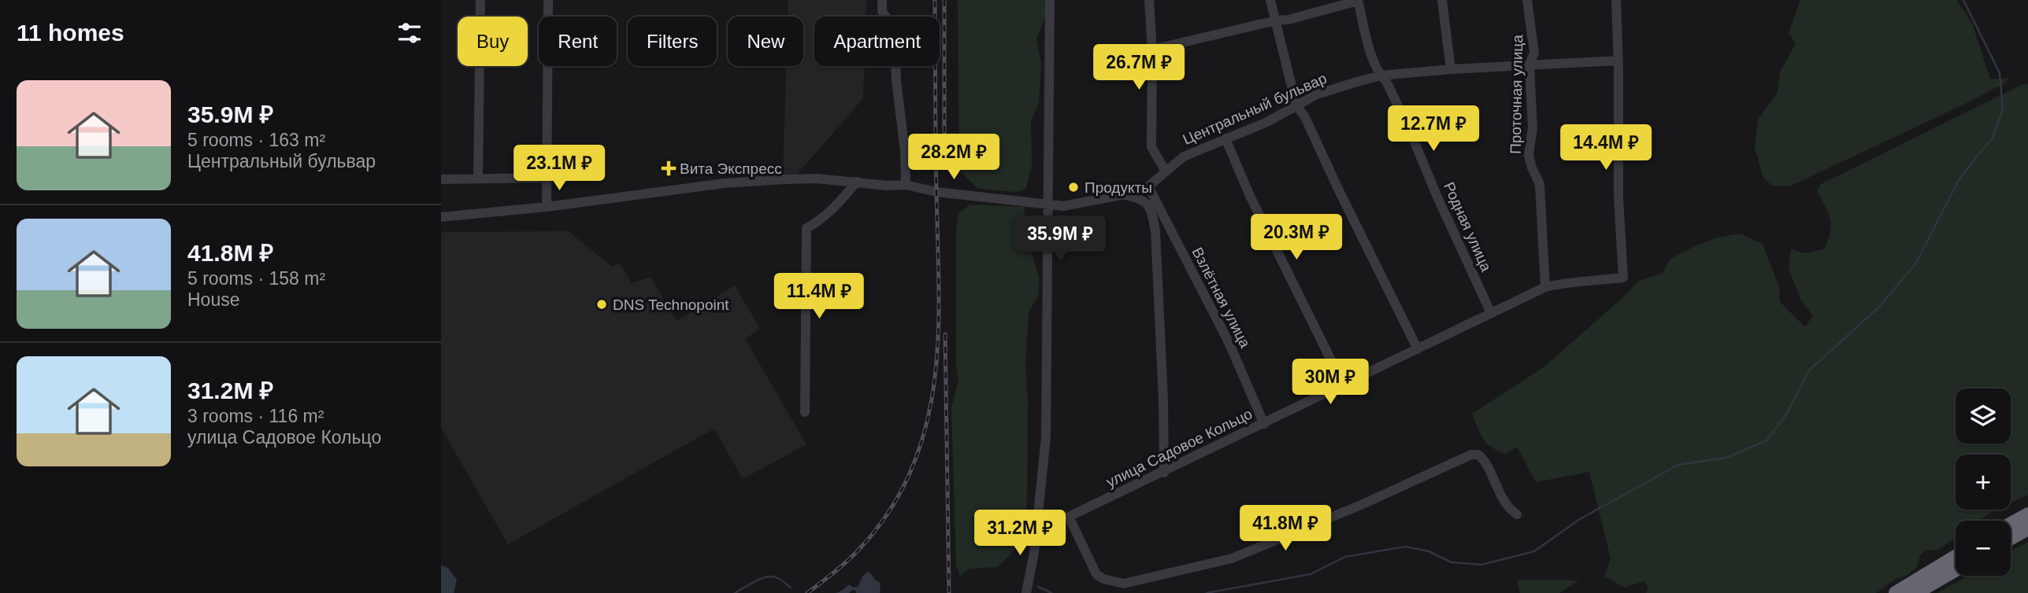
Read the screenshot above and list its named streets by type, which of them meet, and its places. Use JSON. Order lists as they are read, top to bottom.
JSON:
{
  "streets": {
    "street": [
      "Проточная улица",
      "Центральный бульвар",
      "Родная улица",
      "Взлётная улица",
      "улица Садовое Кольцо"
    ]
  },
  "crossings": [
    ["Проточная улица", "Центральный бульвар"],
    ["Проточная улица", "улица Садовое Кольцо"],
    ["Центральный бульвар", "Родная улица"],
    ["Центральный бульвар", "Взлётная улица"],
    ["Центральный бульвар", "улица Садовое Кольцо"],
    ["Родная улица", "улица Садовое Кольцо"],
    ["Взлётная улица", "улица Садовое Кольцо"]
  ],
  "places": {
    "health": ["Вита Экспресс"],
    "other": ["Продукты", "DNS Technopoint"]
  },
  "page": {
    "heading": "11 homes",
    "chip": [
      "Buy",
      "Rent",
      "Filters",
      "New",
      "Apartment"
    ],
    "price": [
      "26.7M ₽",
      "12.7M ₽",
      "14.4M ₽",
      "28.2M ₽",
      "23.1M ₽",
      "20.3M ₽",
      "35.9M ₽",
      "11.4M ₽",
      "30M ₽",
      "41.8M ₽",
      "31.2M ₽"
    ],
    "list": [
      {
        "name": "35.9M ₽",
        "note": "5 rooms · 163 m² · Центральный бульвар"
      },
      {
        "name": "41.8M ₽",
        "note": "5 rooms · 158 m² · House"
      },
      {
        "name": "31.2M ₽",
        "note": "3 rooms · 116 m² · улица Садовое Кольцо"
      }
    ],
    "map_buttons": ["+", "−"]
  }
}
